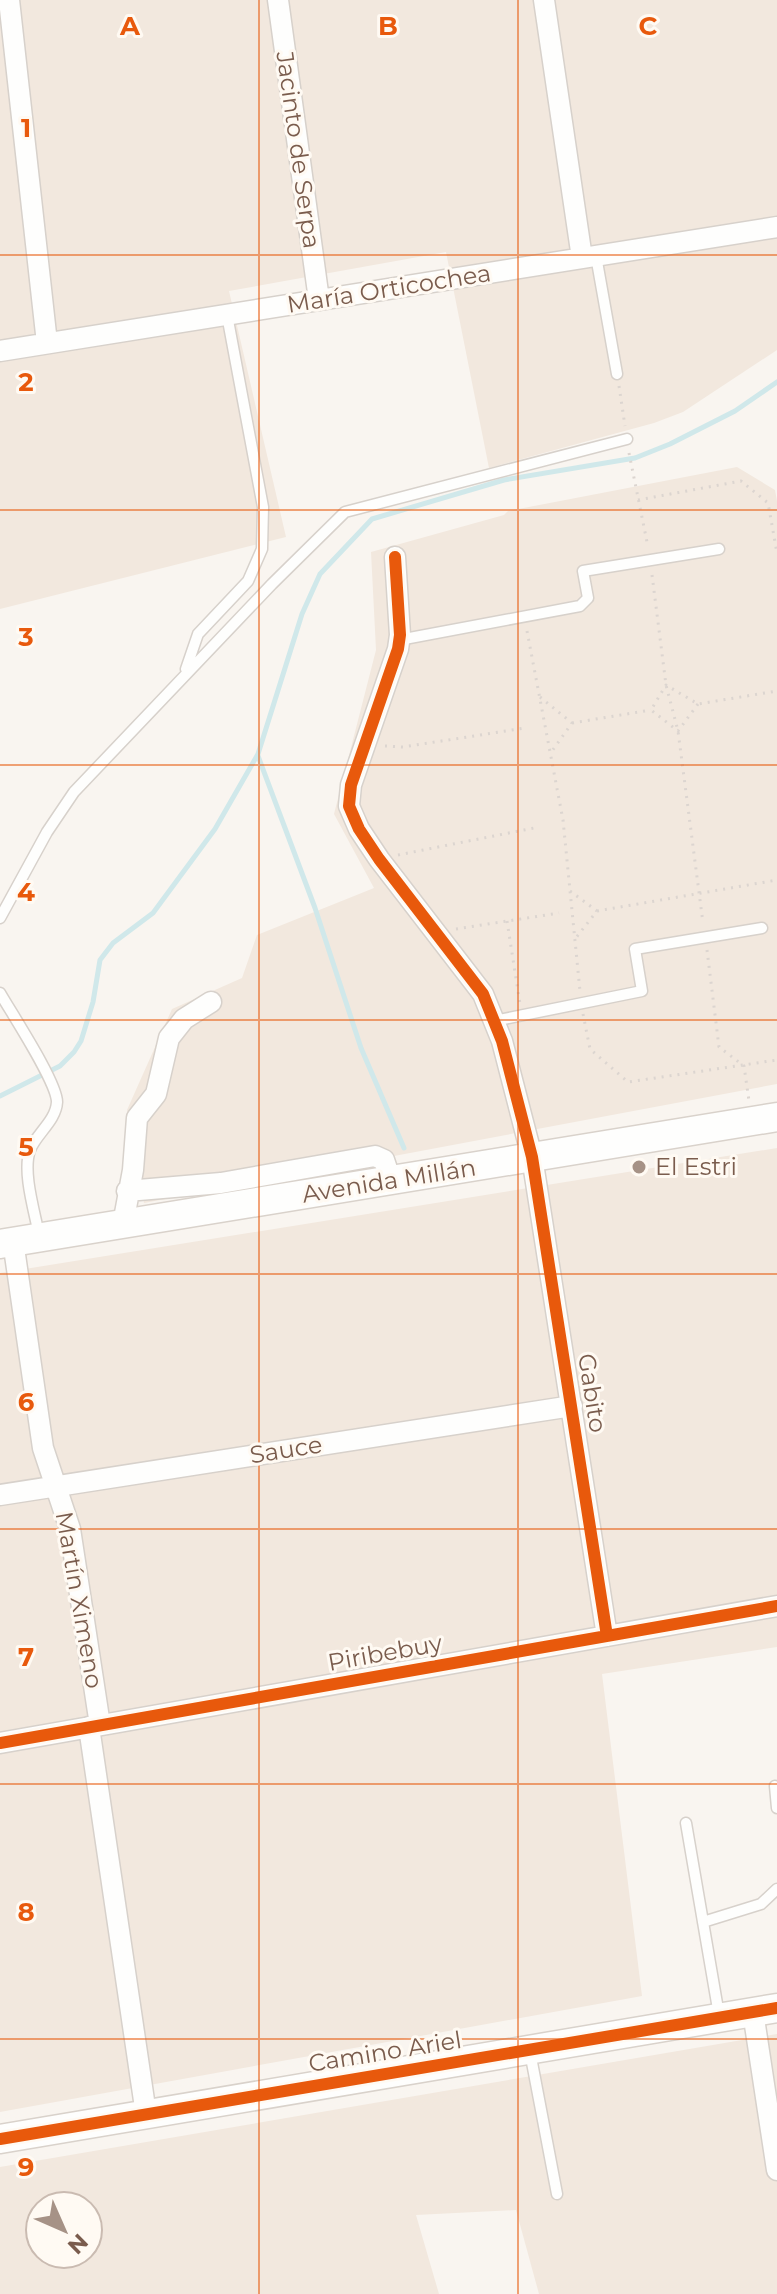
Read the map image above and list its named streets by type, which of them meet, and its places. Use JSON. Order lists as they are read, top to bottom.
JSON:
{
  "streets": {
    "street": [
      "Jacinto de Serpa",
      "María Orticochea",
      "Avenida Millán",
      "Gabito",
      "Sauce",
      "Martín Ximeno",
      "Piribebuy",
      "Camino Ariel"
    ]
  },
  "crossings": [
    ["Jacinto de Serpa", "María Orticochea"],
    ["Avenida Millán", "Gabito"],
    ["Avenida Millán", "Martín Ximeno"],
    ["Gabito", "Sauce"],
    ["Gabito", "Piribebuy"],
    ["Sauce", "Martín Ximeno"],
    ["Martín Ximeno", "Piribebuy"],
    ["Martín Ximeno", "Camino Ariel"]
  ],
  "places": ["El Estri"],
  "north": "bottom right",
  "grid": {
    "columns": ["A", "B", "C"],
    "rows": [
      "1",
      "2",
      "3",
      "4",
      "5",
      "6",
      "7",
      "8",
      "9"
    ]
  }
}
